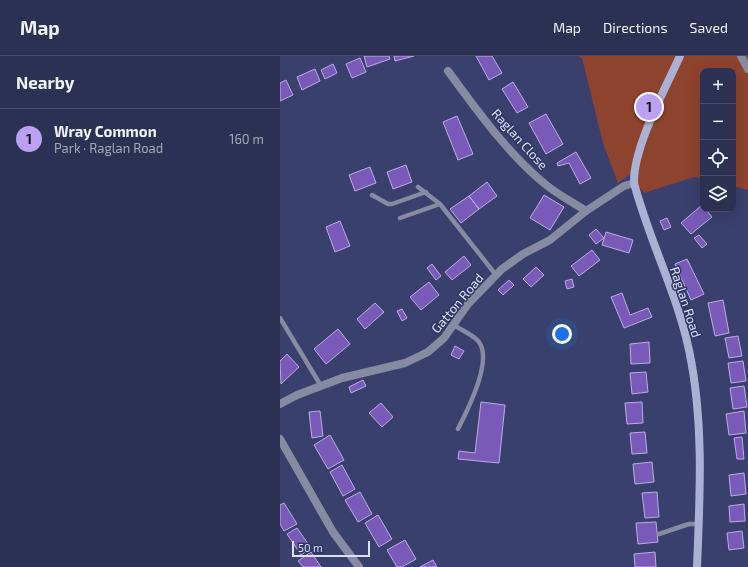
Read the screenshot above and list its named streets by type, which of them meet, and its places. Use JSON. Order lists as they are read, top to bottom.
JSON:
{
  "streets": {
    "street": ["Raglan Close", "Raglan Road", "Gatton Road"]
  },
  "crossings": [
    ["Raglan Close", "Gatton Road"],
    ["Raglan Road", "Gatton Road"]
  ],
  "scale_bar": "50 m",
  "page": {
    "header": "Map",
    "nav": ["Map", "Directions", "Saved"],
    "heading": "Nearby",
    "map_buttons": ["+", "−"],
    "pins": "1",
    "list": [
      {
        "mark": "1",
        "name": "Wray Common",
        "note": "Park · Raglan Road",
        "value": "160 m"
      }
    ],
    "scale": "50 m"
  }
}
